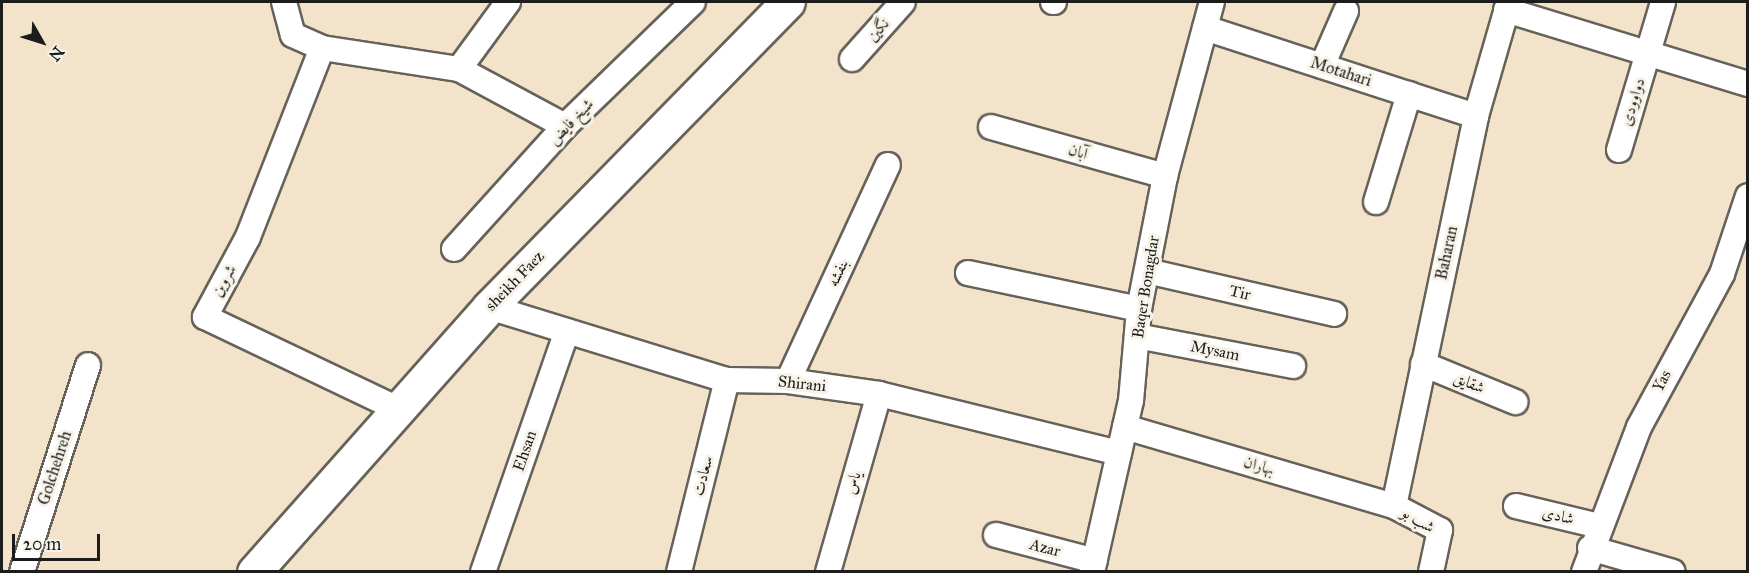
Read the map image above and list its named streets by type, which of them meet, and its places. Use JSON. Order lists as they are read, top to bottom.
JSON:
{
  "streets": {
    "street": [
      "نگین",
      "Motahari",
      "دواوودی",
      "شیخ فایض",
      "آبان",
      "Baharan",
      "بنفشه",
      "شروین",
      "sheikh Faez",
      "Baqer Bonagdar",
      "Tir",
      "Mysam",
      "Yas",
      "شقایق",
      "Shirani",
      "Ehsan",
      "بهاران",
      "Golchehreh",
      "سعادت",
      "یاس",
      "شادی",
      "شب بو",
      "Azar"
    ]
  },
  "crossings": [
    ["Motahari", "Baharan"],
    ["Motahari", "Baqer Bonagdar"],
    ["آبان", "Baqer Bonagdar"],
    ["Baharan", "شقایق"],
    ["Baharan", "بهاران"],
    ["Baharan", "شب بو"],
    ["بنفشه", "Shirani"],
    ["شروین", "sheikh Faez"],
    ["sheikh Faez", "Shirani"],
    ["Baqer Bonagdar", "Tir"],
    ["Baqer Bonagdar", "Mysam"],
    ["Baqer Bonagdar", "Shirani"],
    ["Baqer Bonagdar", "بهاران"],
    ["Baqer Bonagdar", "Azar"],
    ["Yas", "شادی"],
    ["Shirani", "Ehsan"],
    ["Shirani", "سعادت"],
    ["Shirani", "یاس"],
    ["بهاران", "شب بو"]
  ],
  "scale_bar": "20 m",
  "north": "bottom right"
}
